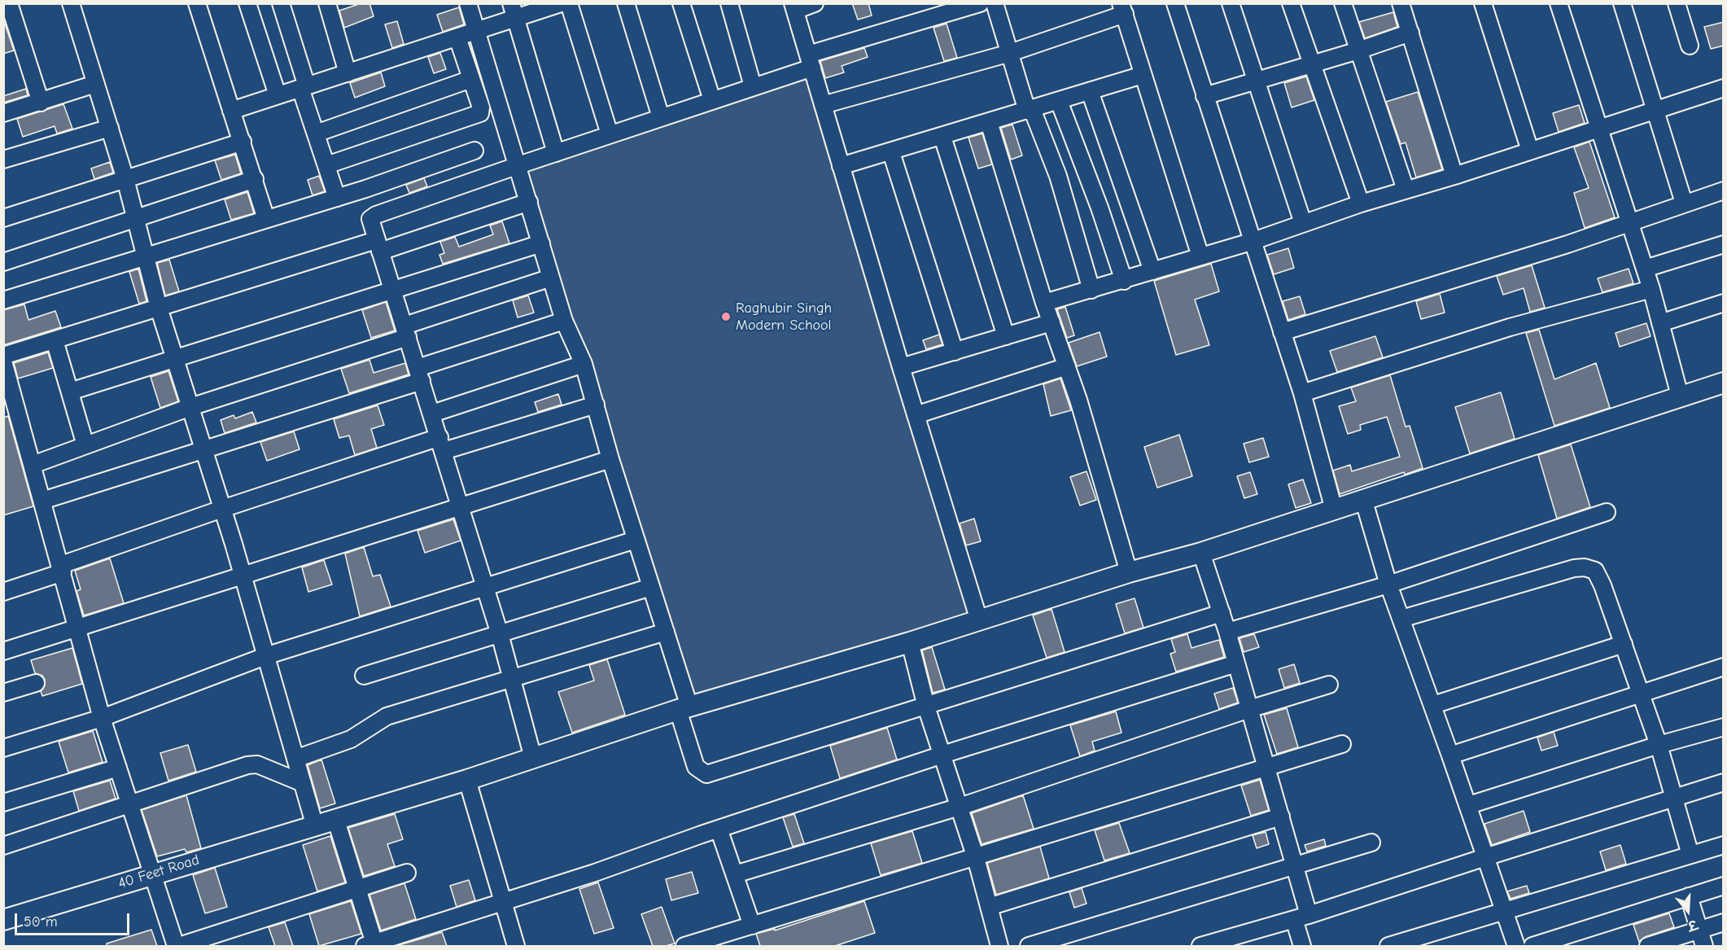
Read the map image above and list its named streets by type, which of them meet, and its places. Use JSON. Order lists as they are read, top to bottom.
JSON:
{
  "streets": {
    "street": ["40 Feet Road"]
  },
  "places": ["Raghubir Singh Modern School"],
  "scale_bar": "50 m",
  "north": "bottom"
}
